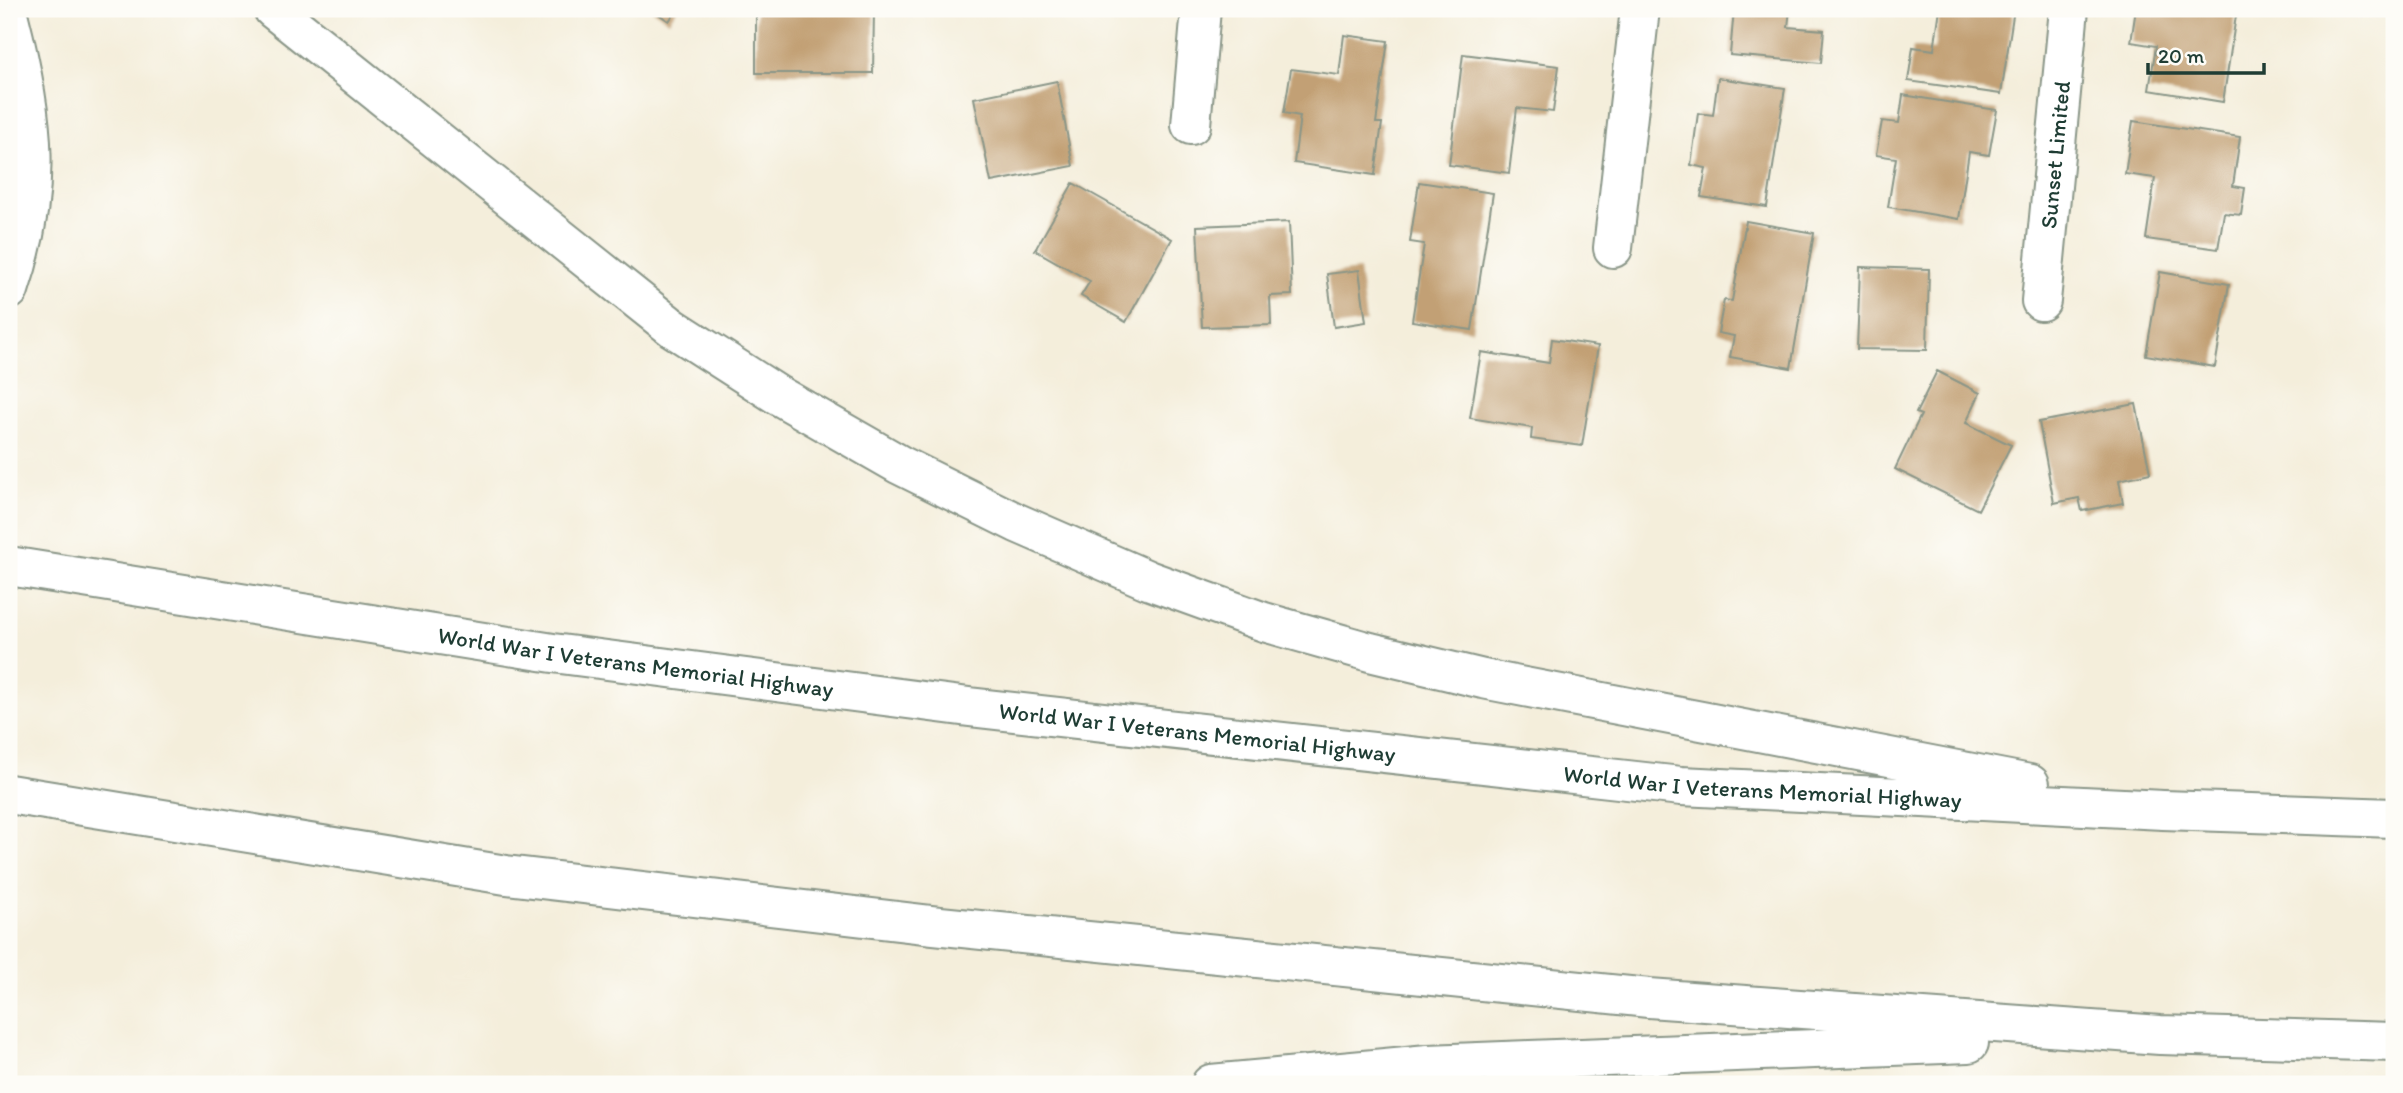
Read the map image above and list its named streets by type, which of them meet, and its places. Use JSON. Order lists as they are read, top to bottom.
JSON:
{
  "streets": {
    "main road": ["Sunset Limited", "World War I Veterans Memorial Highway"]
  },
  "scale_bar": "20 m"
}
